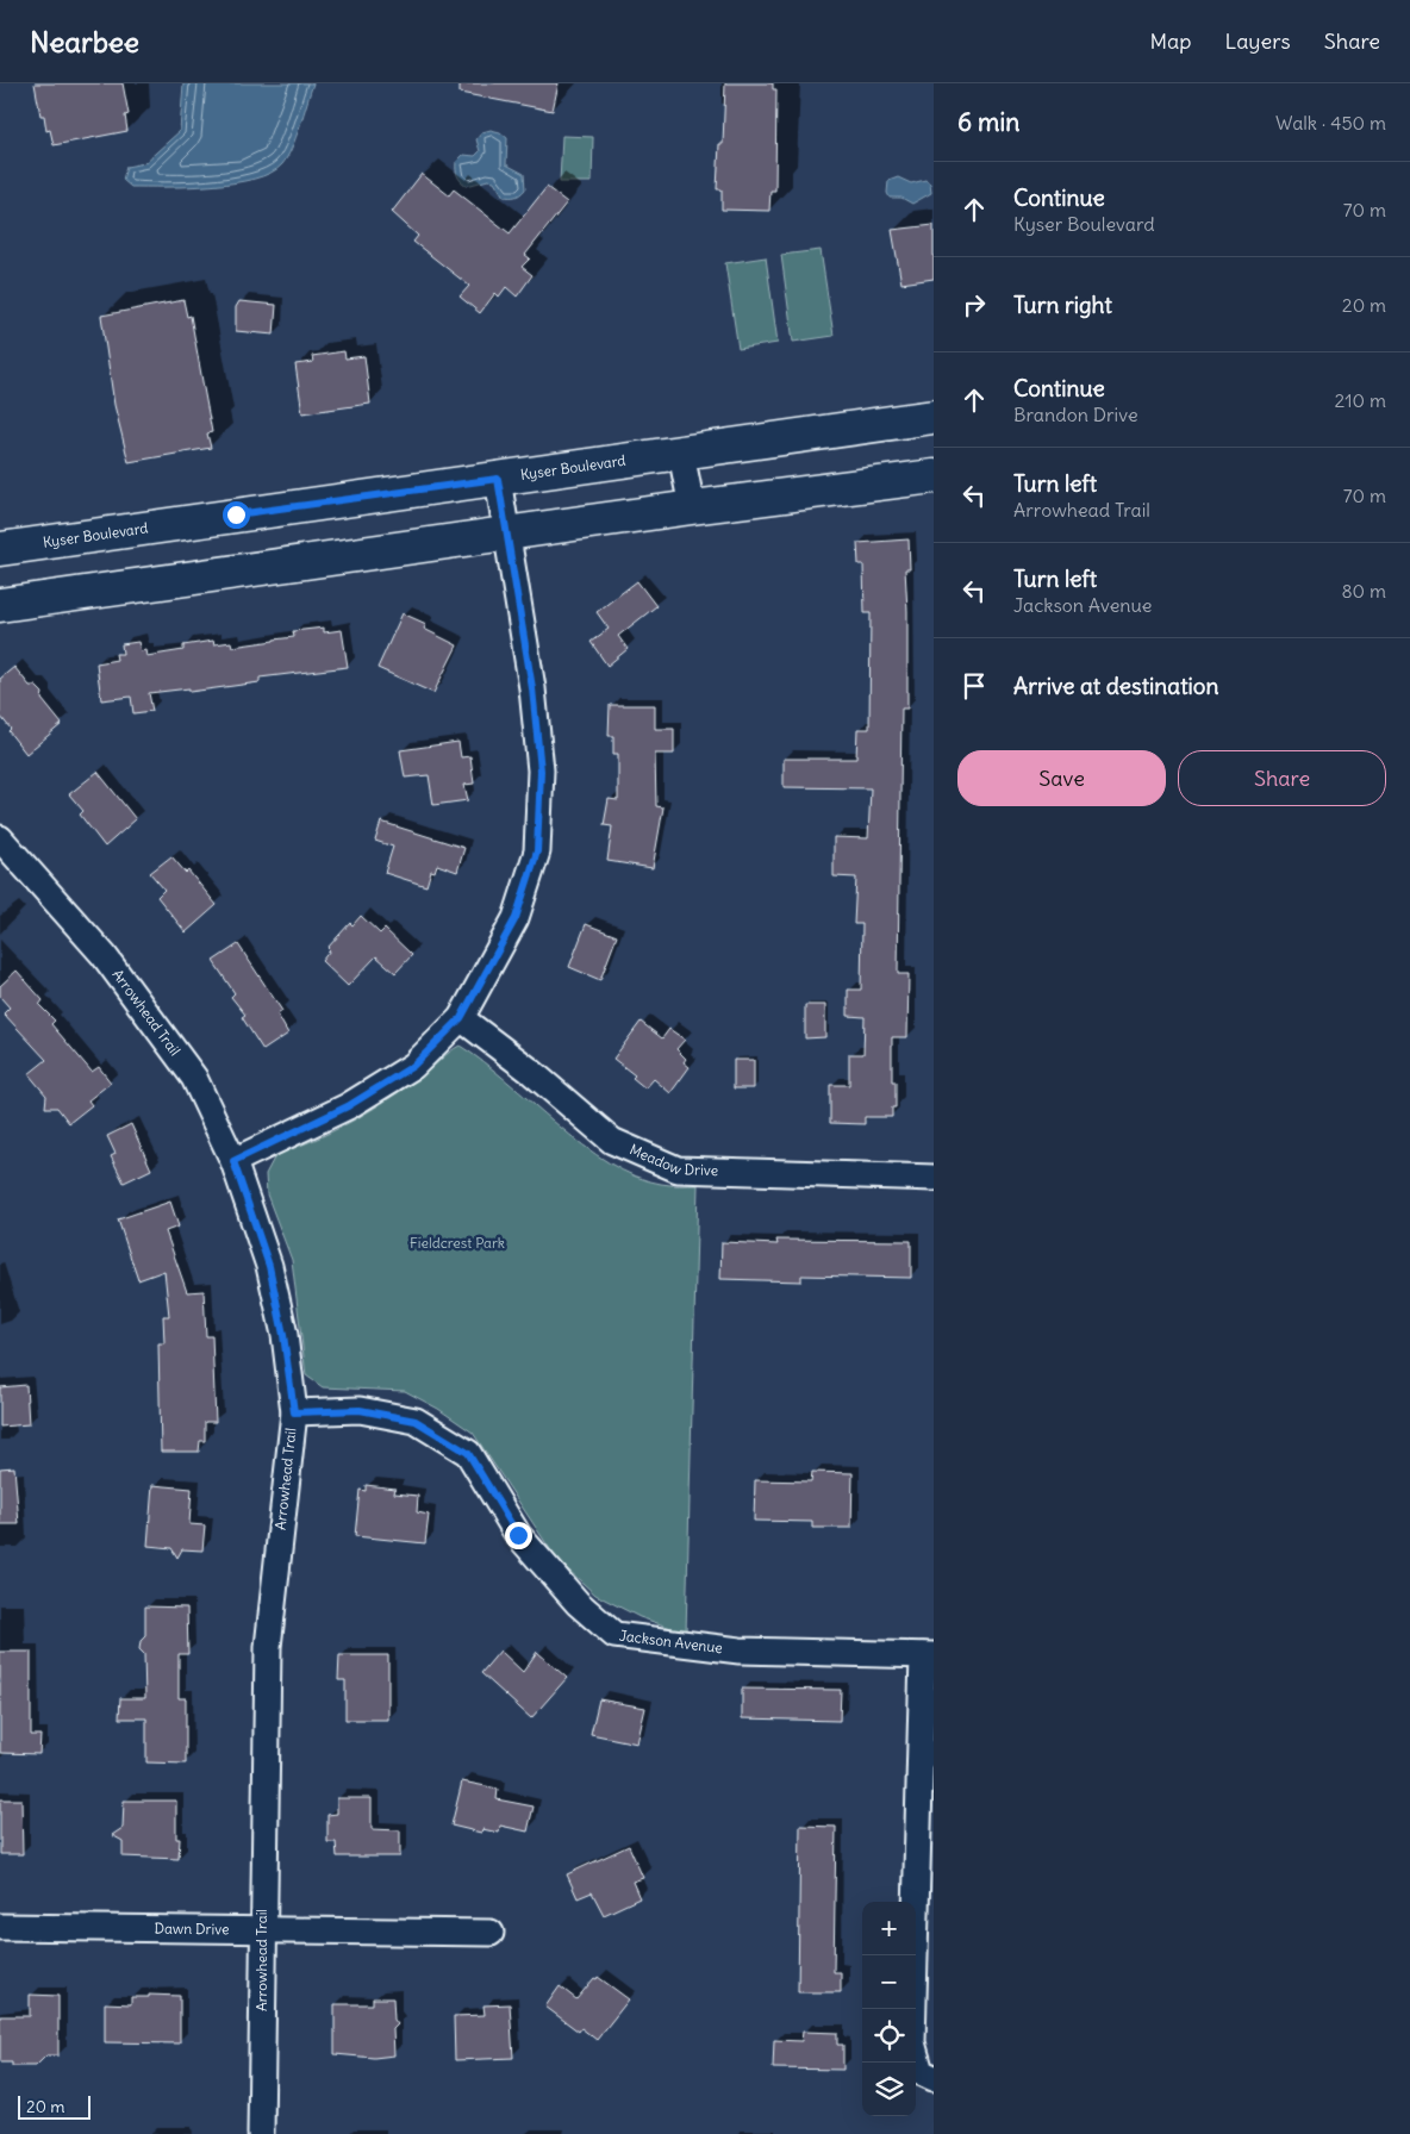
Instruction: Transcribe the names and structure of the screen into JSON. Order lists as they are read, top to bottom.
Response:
{
  "streets": {
    "street": [
      "Kyser Boulevard",
      "Arrowhead Trail",
      "Meadow Drive",
      "Jackson Avenue",
      "Dawn Drive"
    ]
  },
  "crossings": [
    ["Arrowhead Trail", "Jackson Avenue"],
    ["Arrowhead Trail", "Dawn Drive"]
  ],
  "parks": ["Fieldcrest Park"],
  "scale_bar": "20 m",
  "page": {
    "header": "Nearbee",
    "nav": ["Map", "Layers", "Share"],
    "heading": ["6 min", "Walk · 450 m"],
    "list": [
      ["Continue", "Kyser Boulevard", "70 m"],
      ["Turn right", "20 m"],
      ["Continue", "Brandon Drive", "210 m"],
      ["Turn left", "Arrowhead Trail", "70 m"],
      ["Turn left", "Jackson Avenue", "80 m"],
      "Arrive at destination"
    ],
    "buttons": ["Save", "Share"],
    "map_buttons": ["+", "−"],
    "scale": "20 m"
  }
}
